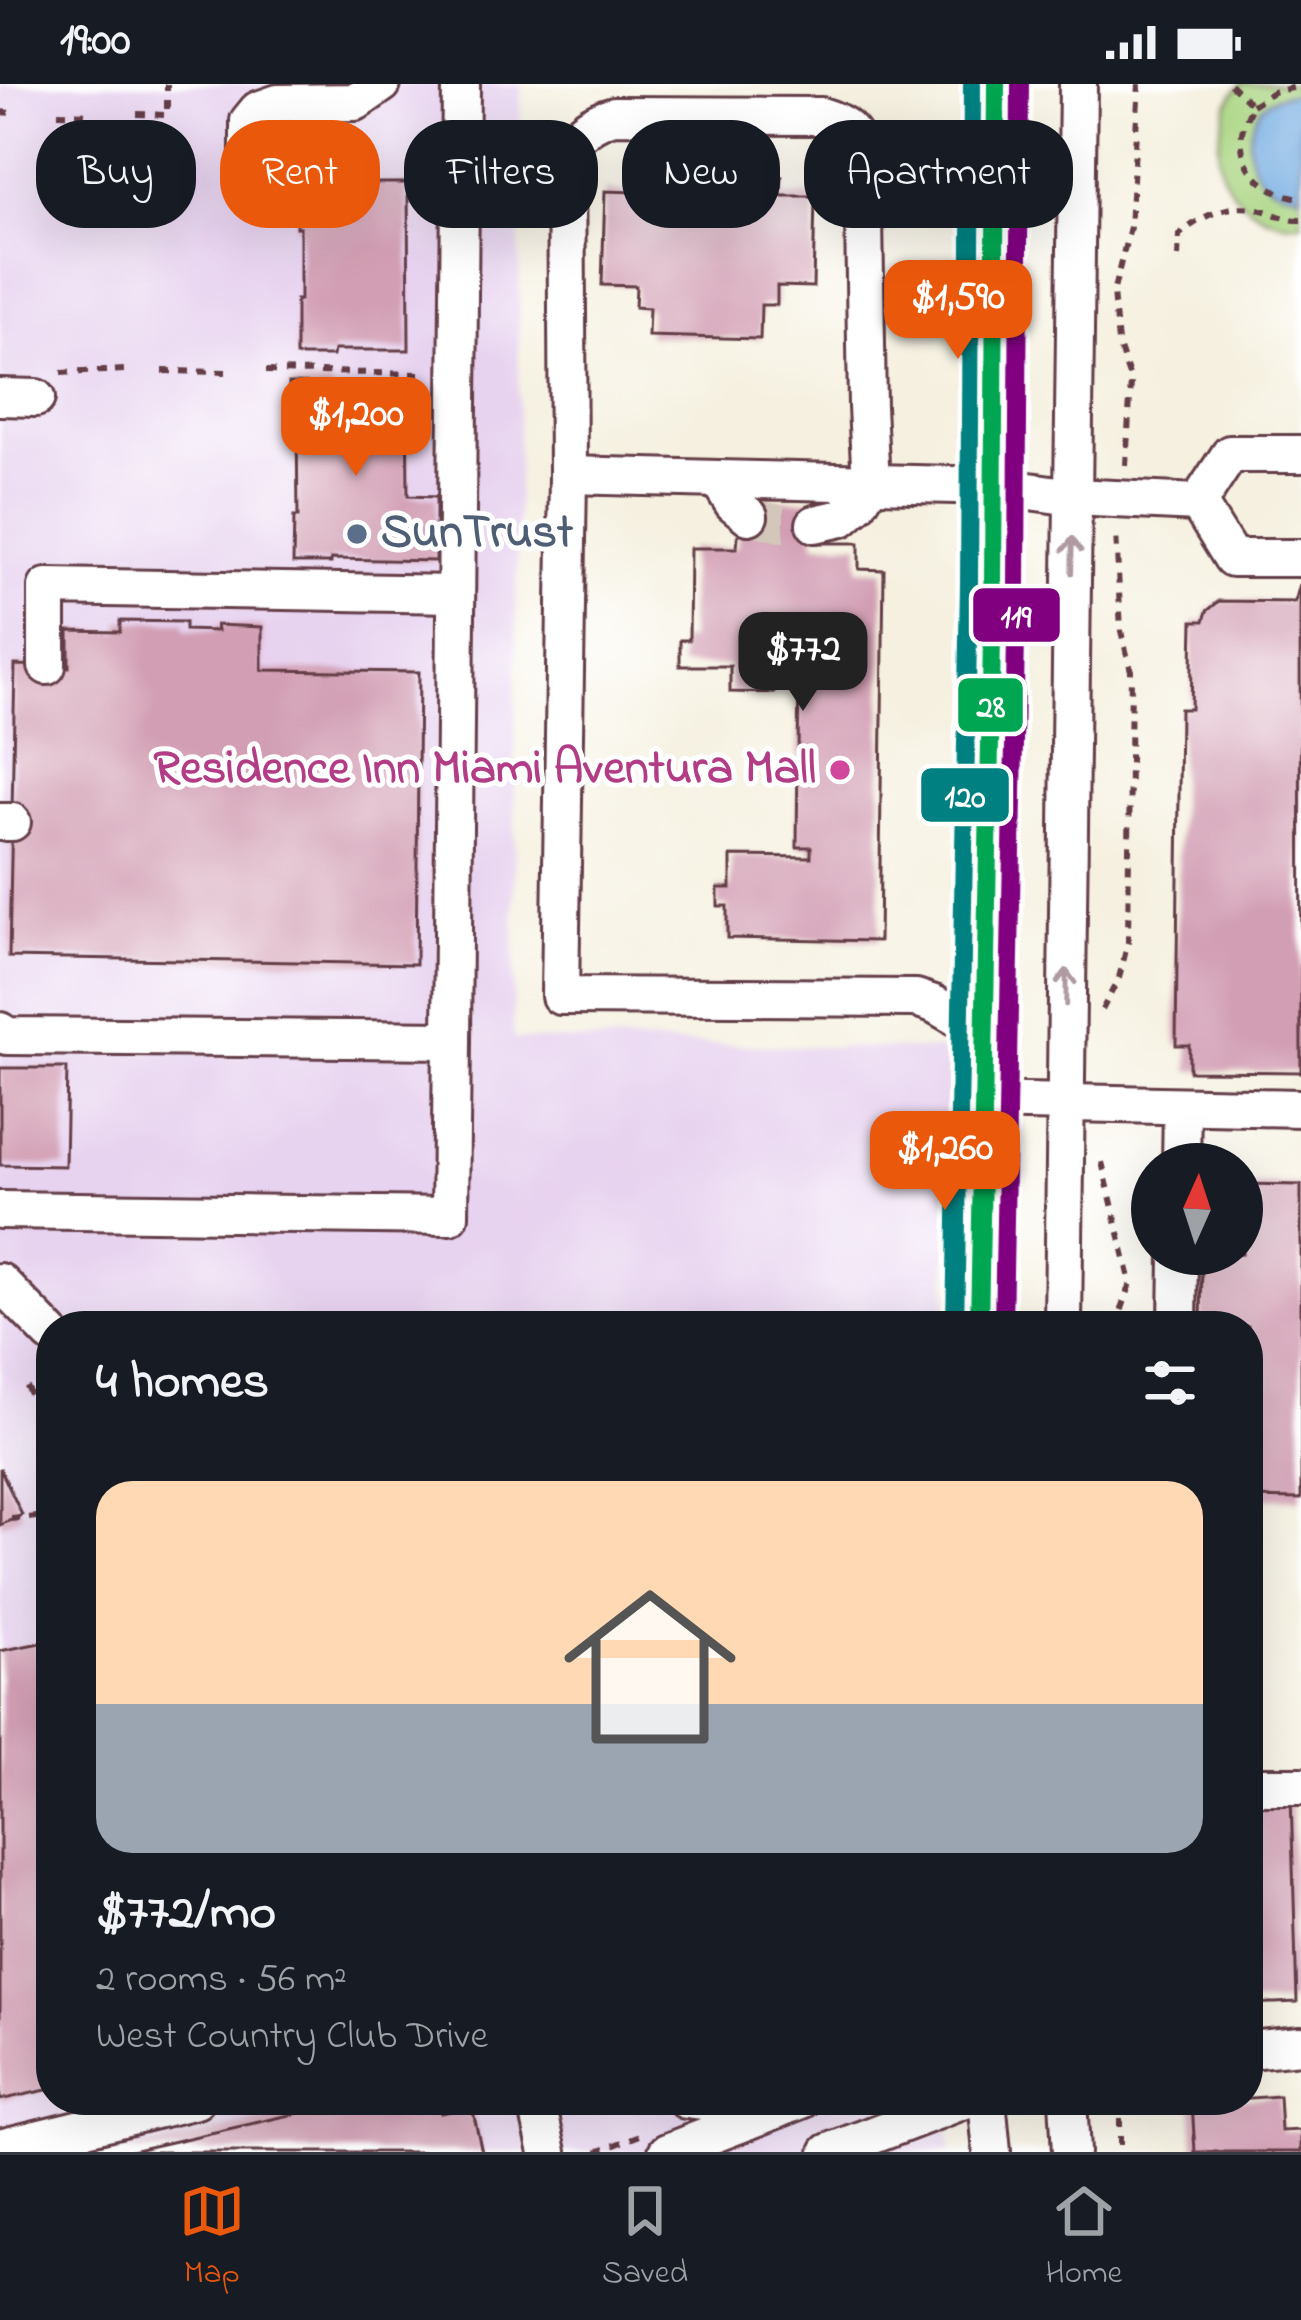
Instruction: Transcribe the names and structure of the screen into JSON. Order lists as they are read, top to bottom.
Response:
{
  "places": ["SunTrust", "Residence Inn Miami Aventura Mall"],
  "lines": ["transit line 28", "transit line 119", "transit line 120"],
  "north": "top",
  "page": {
    "status": "19:00",
    "chip": [
      "Buy",
      "Rent",
      "Filters",
      "New",
      "Apartment"
    ],
    "price": [
      "$1,590",
      "$1,200",
      "$772",
      "$1,260"
    ],
    "heading": "4 homes",
    "list": [
      {
        "name": "$772/mo",
        "note": "2 rooms · 56 m² · West Country Club Drive"
      }
    ],
    "tabs": ["Map", "Saved", "Home"]
  }
}
